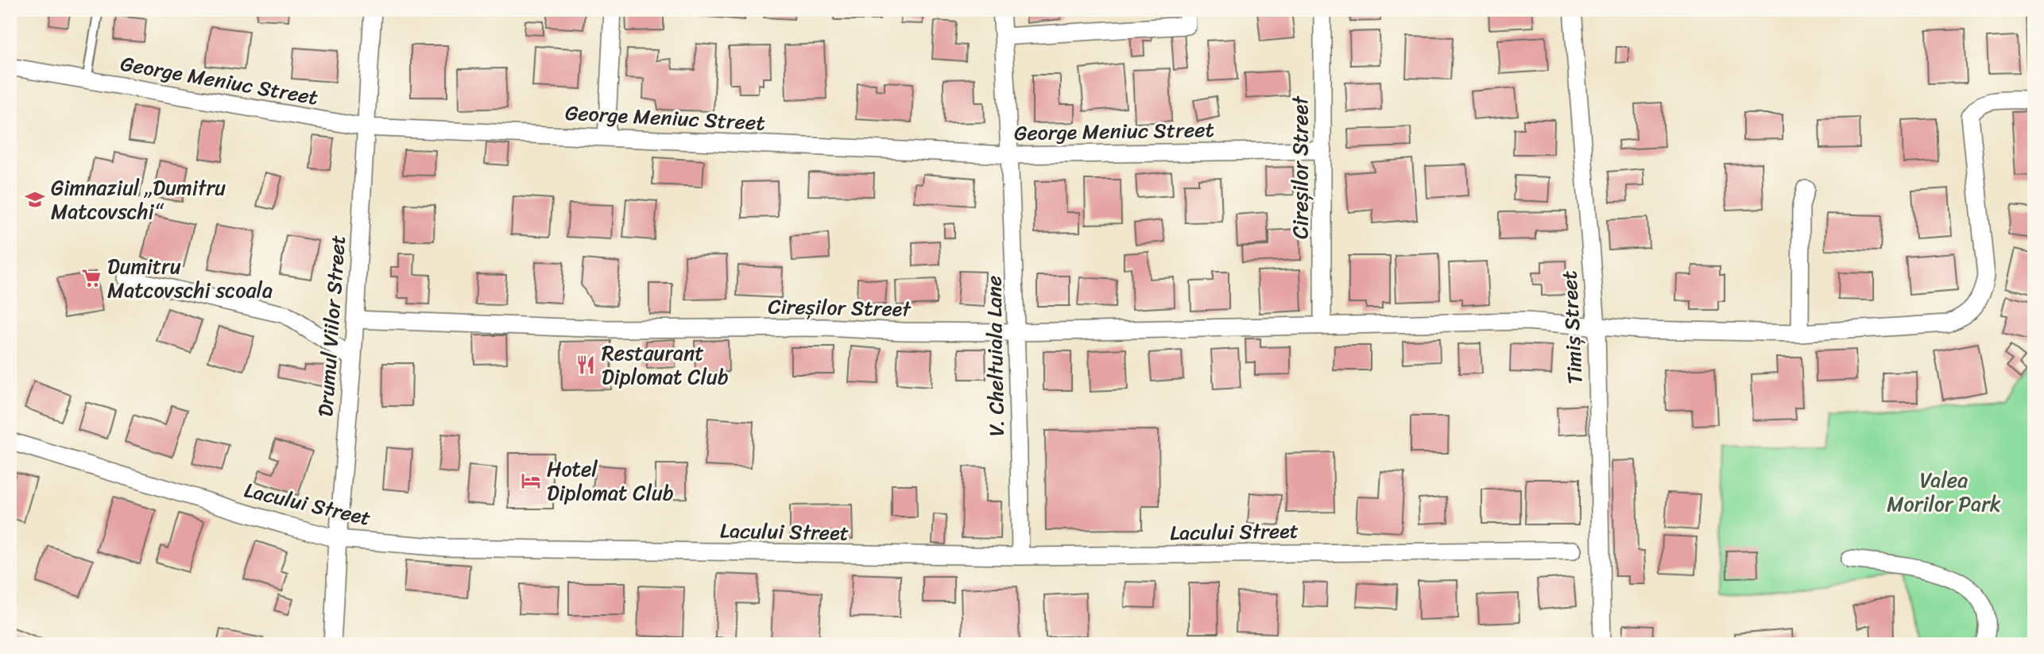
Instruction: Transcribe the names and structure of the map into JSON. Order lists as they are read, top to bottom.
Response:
{
  "streets": {
    "street": [
      "George Meniuc Street",
      "Cireșilor Street",
      "Drumul Viilor Street",
      "Timiș Street",
      "V. Cheltuiala Lane",
      "Lacului Street"
    ]
  },
  "crossings": [
    ["George Meniuc Street", "Cireșilor Street"],
    ["George Meniuc Street", "Drumul Viilor Street"],
    ["George Meniuc Street", "V. Cheltuiala Lane"],
    ["Cireșilor Street", "Drumul Viilor Street"],
    ["Cireșilor Street", "Timiș Street"],
    ["Cireșilor Street", "V. Cheltuiala Lane"],
    ["Drumul Viilor Street", "Lacului Street"],
    ["V. Cheltuiala Lane", "Lacului Street"]
  ],
  "parks": ["Valea Morilor Park"],
  "places": {
    "school or university": ["Gimnaziul „Dumitru Matcovschi“"],
    "supermarket": ["Dumitru Matcovschi scoala"],
    "restaurant": ["Restaurant Diplomat Club"],
    "hotel": ["Hotel Diplomat Club"]
  }
}
